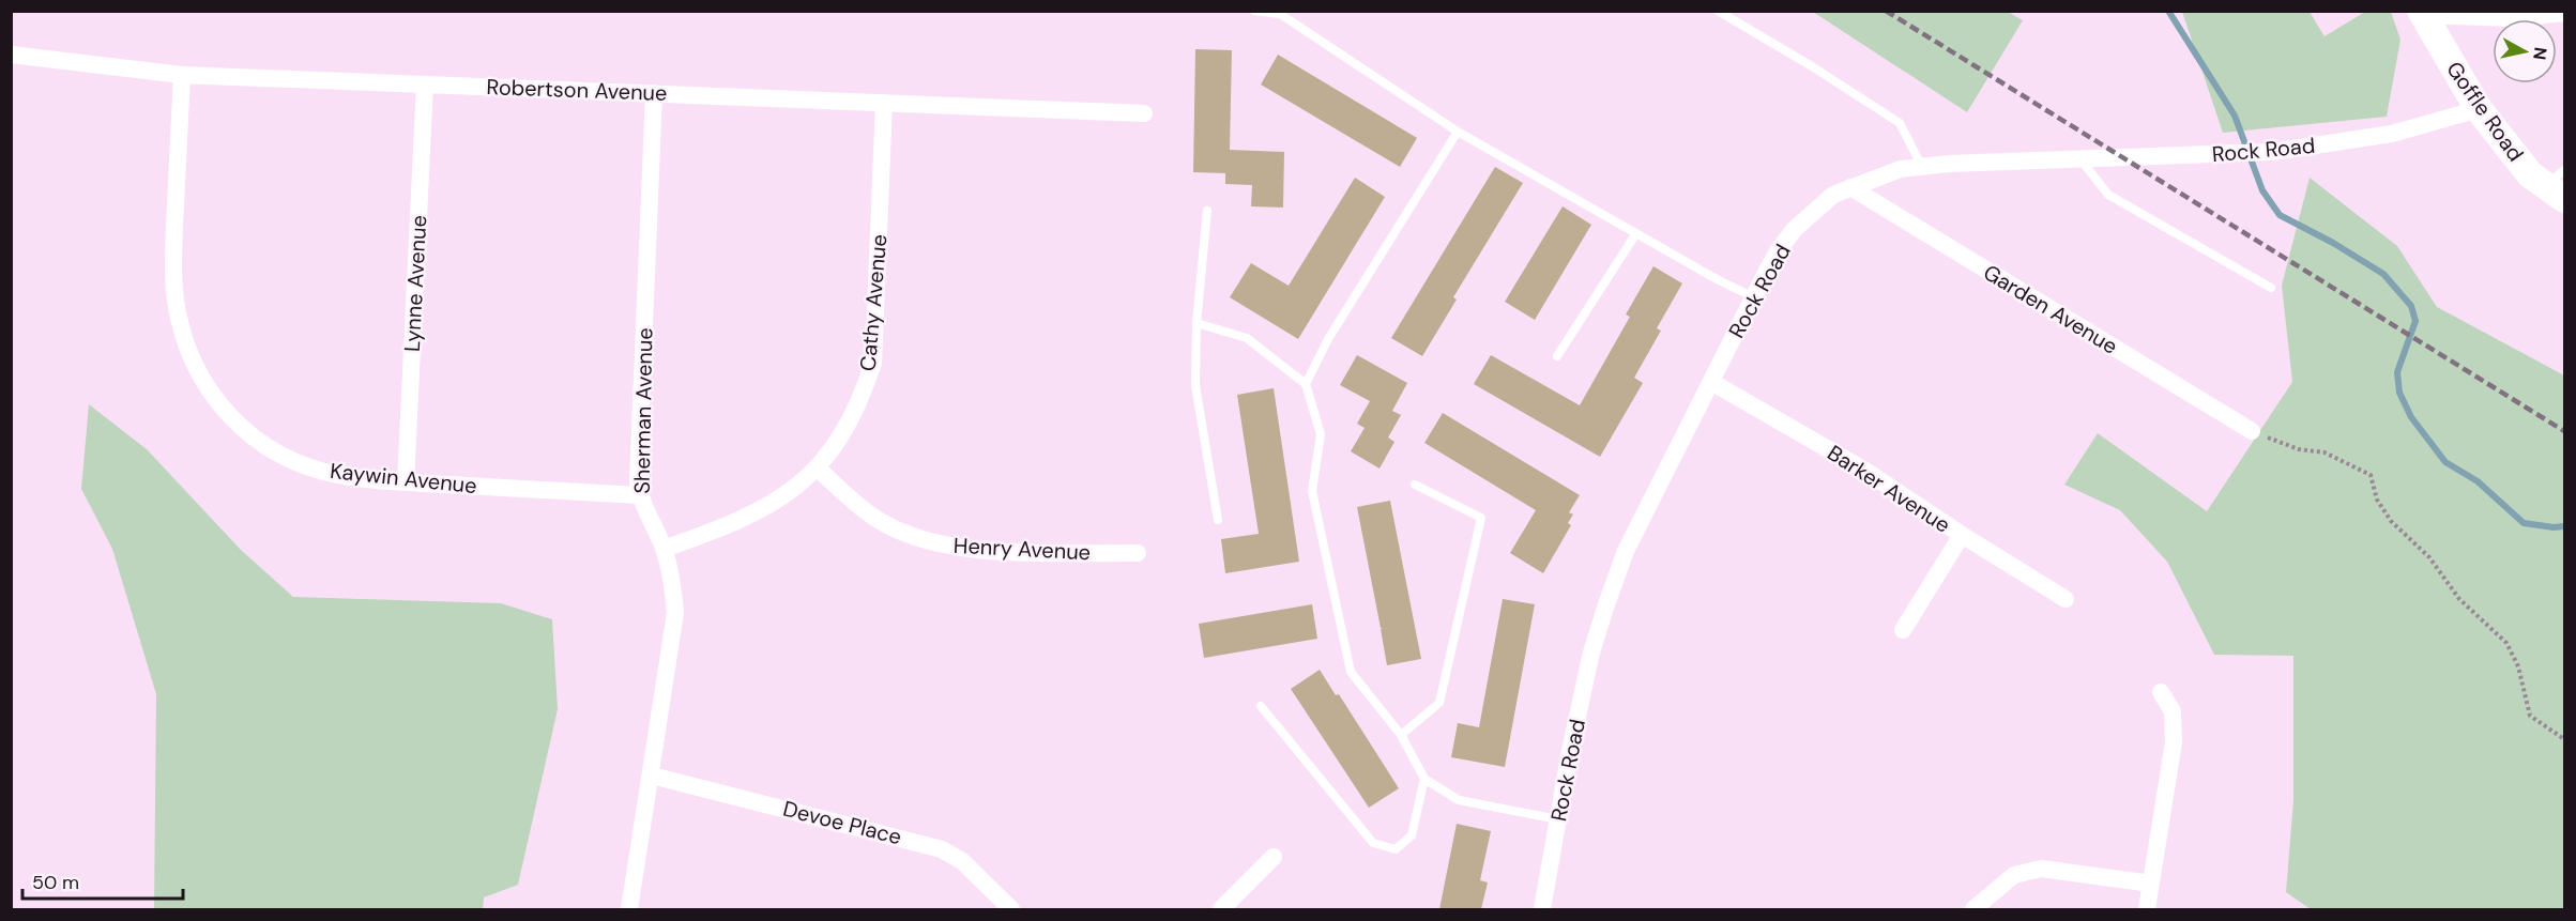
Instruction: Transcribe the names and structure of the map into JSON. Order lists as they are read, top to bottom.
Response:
{
  "streets": {
    "main road": ["Goffle Road"],
    "street": [
      "Robertson Avenue",
      "Rock Road",
      "Lynne Avenue",
      "Cathy Avenue",
      "Garden Avenue",
      "Sherman Avenue",
      "Kaywin Avenue",
      "Barker Avenue",
      "Henry Avenue",
      "Devoe Place"
    ]
  },
  "crossings": [
    ["Robertson Avenue", "Lynne Avenue"],
    ["Robertson Avenue", "Cathy Avenue"],
    ["Robertson Avenue", "Sherman Avenue"],
    ["Robertson Avenue", "Kaywin Avenue"],
    ["Goffle Road", "Rock Road"],
    ["Rock Road", "Garden Avenue"],
    ["Rock Road", "Barker Avenue"],
    ["Lynne Avenue", "Kaywin Avenue"],
    ["Cathy Avenue", "Sherman Avenue"],
    ["Cathy Avenue", "Henry Avenue"],
    ["Sherman Avenue", "Kaywin Avenue"],
    ["Sherman Avenue", "Devoe Place"]
  ],
  "scale_bar": "50 m",
  "north": "right"
}
